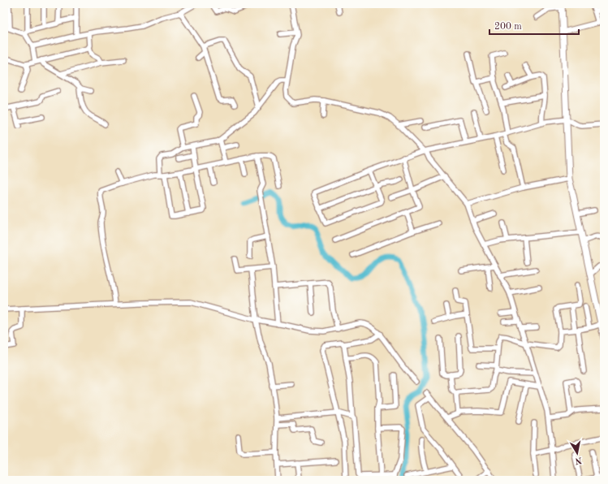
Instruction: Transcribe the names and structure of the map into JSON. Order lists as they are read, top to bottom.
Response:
{
  "scale_bar": "200 m",
  "north": "bottom"
}
